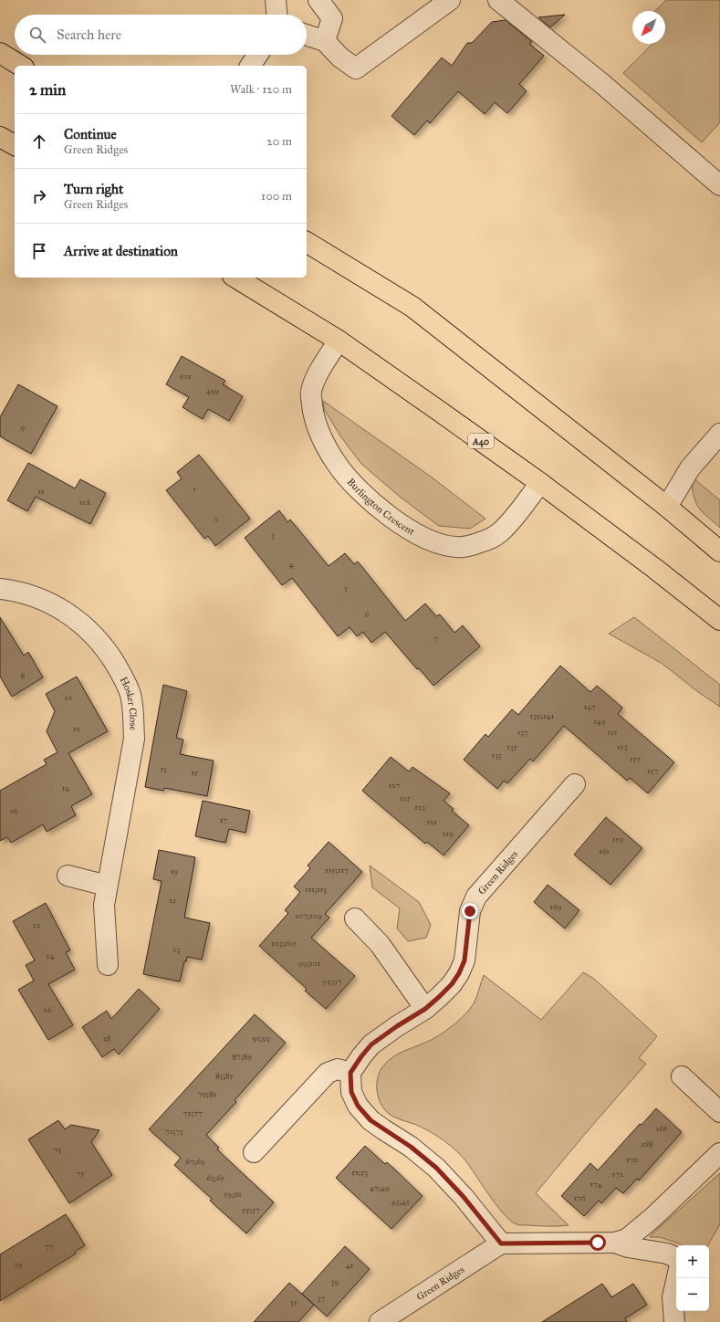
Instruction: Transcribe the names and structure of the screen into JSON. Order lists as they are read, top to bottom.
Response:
{
  "streets": {
    "highway": ["A40"],
    "street": ["Burlington Crescent", "Hosker Close", "Green Ridges"]
  },
  "crossings": [
    ["A40", "Burlington Crescent"]
  ],
  "house_numbers": [
    "501",
    "499",
    "9",
    "1",
    "11",
    "11A",
    "2",
    "3",
    "4",
    "5",
    "6",
    "7",
    "8",
    "10",
    "147",
    "139;141",
    "149",
    "12",
    "137",
    "151",
    "135",
    "153",
    "133",
    "155",
    "13",
    "157",
    "15",
    "127",
    "14",
    "125",
    "123",
    "16",
    "17",
    "121",
    "119",
    "159",
    "161",
    "115;117",
    "19",
    "111;113",
    "21",
    "169",
    "107;109",
    "22",
    "103;105",
    "23",
    "24",
    "99;101",
    "95;97",
    "26",
    "28",
    "91;93",
    "87;89",
    "83;85",
    "79;81",
    "75;77",
    "166",
    "71;73",
    "168",
    "73",
    "170",
    "67;69",
    "51;53",
    "75",
    "172",
    "63;65",
    "174",
    "47;49",
    "59;61",
    "176",
    "43;45",
    "55;57",
    "77",
    "79",
    "41",
    "39",
    "37",
    "35"
  ],
  "north": "bottom left",
  "page": {
    "search": "Search here",
    "heading": ["2 min", "Walk · 120 m"],
    "list": [
      ["Continue", "Green Ridges", "20 m"],
      ["Turn right", "Green Ridges", "100 m"],
      "Arrive at destination"
    ],
    "map_buttons": ["+", "−"]
  }
}
